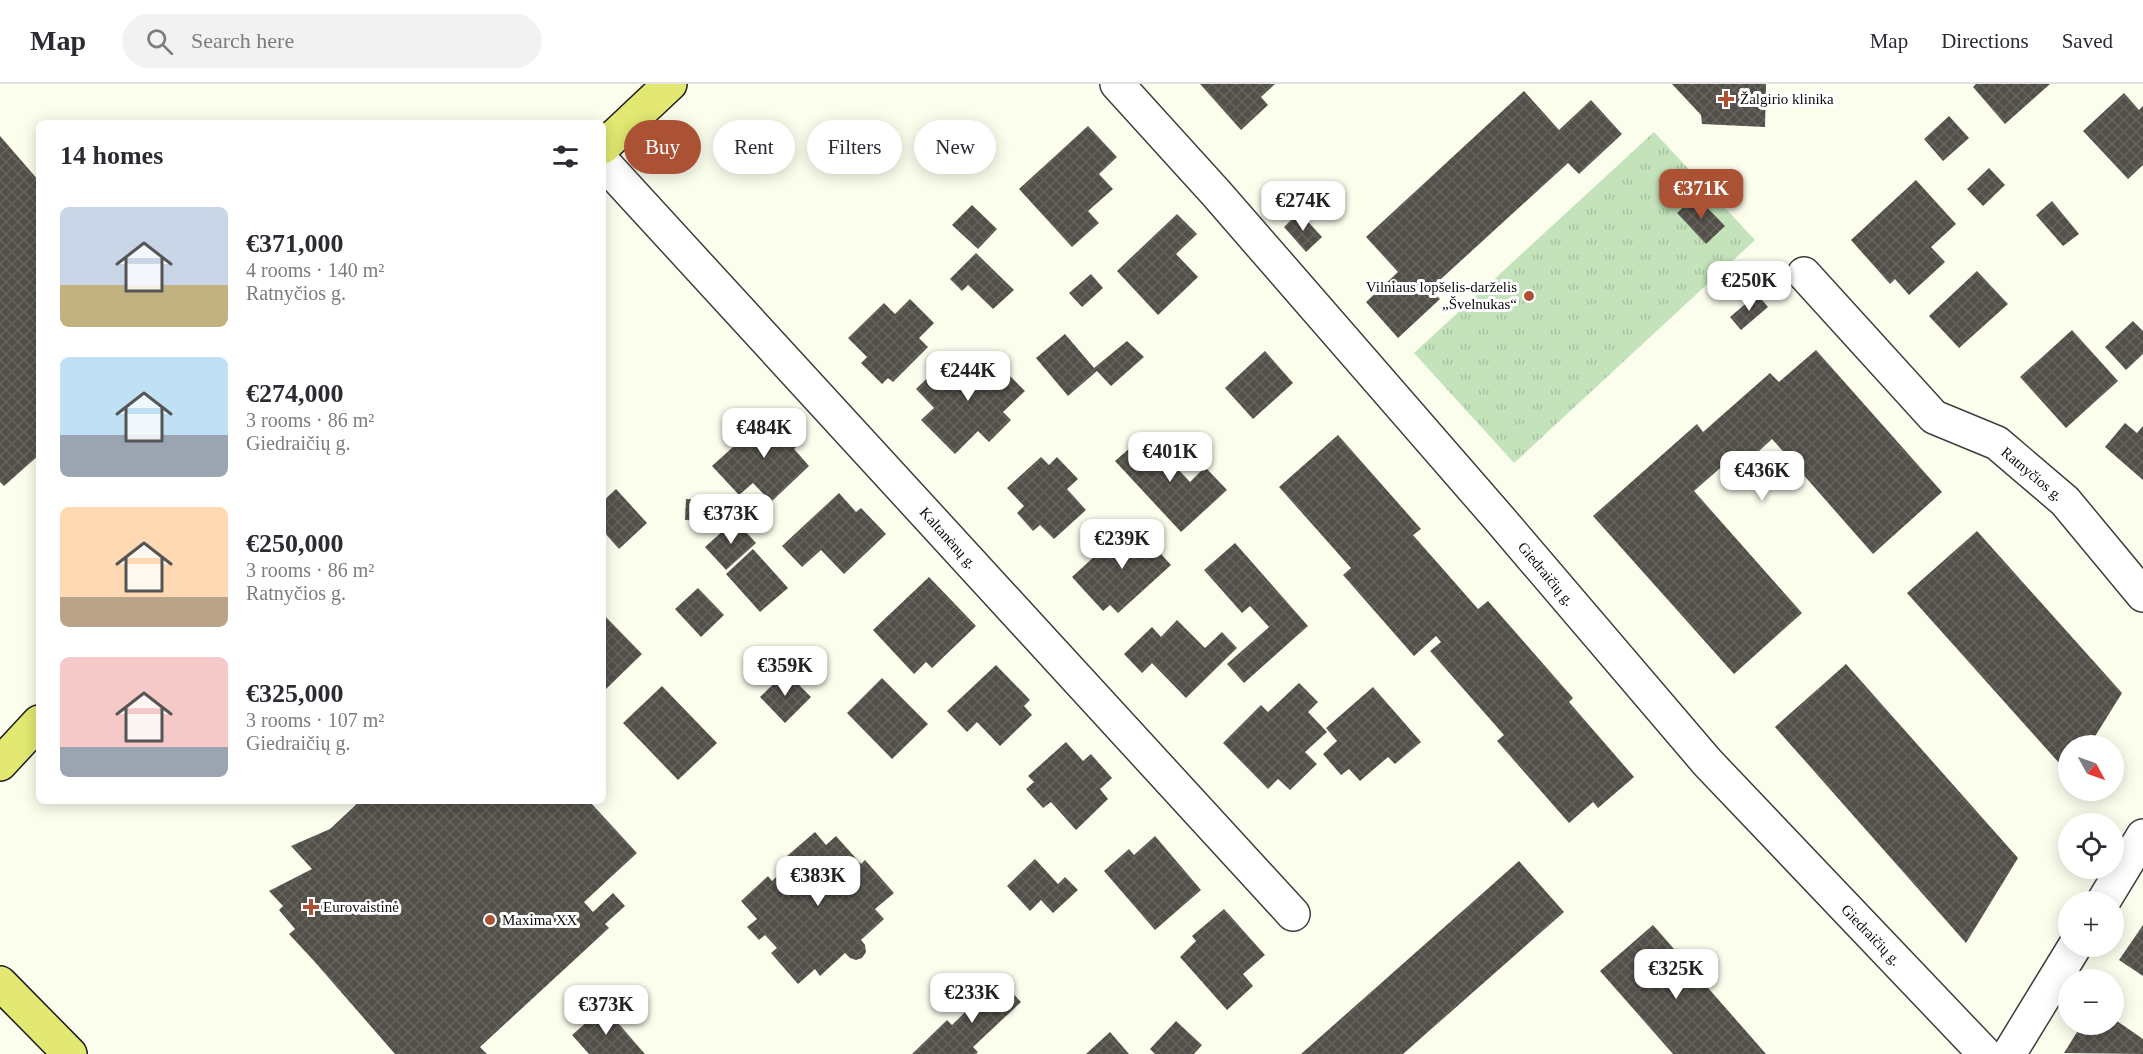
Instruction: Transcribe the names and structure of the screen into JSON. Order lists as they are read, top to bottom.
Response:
{
  "streets": {
    "street": ["Ratnyčios g.", "Kaltanėnų g.", "Giedraičių g."]
  },
  "places": {
    "health": ["Žalgirio klinika", "Eurovaistinė"],
    "other": ["Vilniaus lopšelis-darželis „Švelnukas“", "Maxima XX"]
  },
  "north": "bottom right",
  "page": {
    "header": "Map",
    "search": "Search here",
    "nav": ["Map", "Directions", "Saved"],
    "chip": [
      "Buy",
      "Rent",
      "Filters",
      "New"
    ],
    "heading": "14 homes",
    "price": [
      "€371K",
      "€274K",
      "€250K",
      "€244K",
      "€484K",
      "€401K",
      "€436K",
      "€373K",
      "€239K",
      "€359K",
      "€383K",
      "€325K",
      "€233K",
      "€373K"
    ],
    "list": [
      {
        "name": "€371,000",
        "note": "4 rooms · 140 m² · Ratnyčios g."
      },
      {
        "name": "€274,000",
        "note": "3 rooms · 86 m² · Giedraičių g."
      },
      {
        "name": "€250,000",
        "note": "3 rooms · 86 m² · Ratnyčios g."
      },
      {
        "name": "€325,000",
        "note": "3 rooms · 107 m² · Giedraičių g."
      }
    ],
    "map_buttons": ["+", "−"]
  }
}
